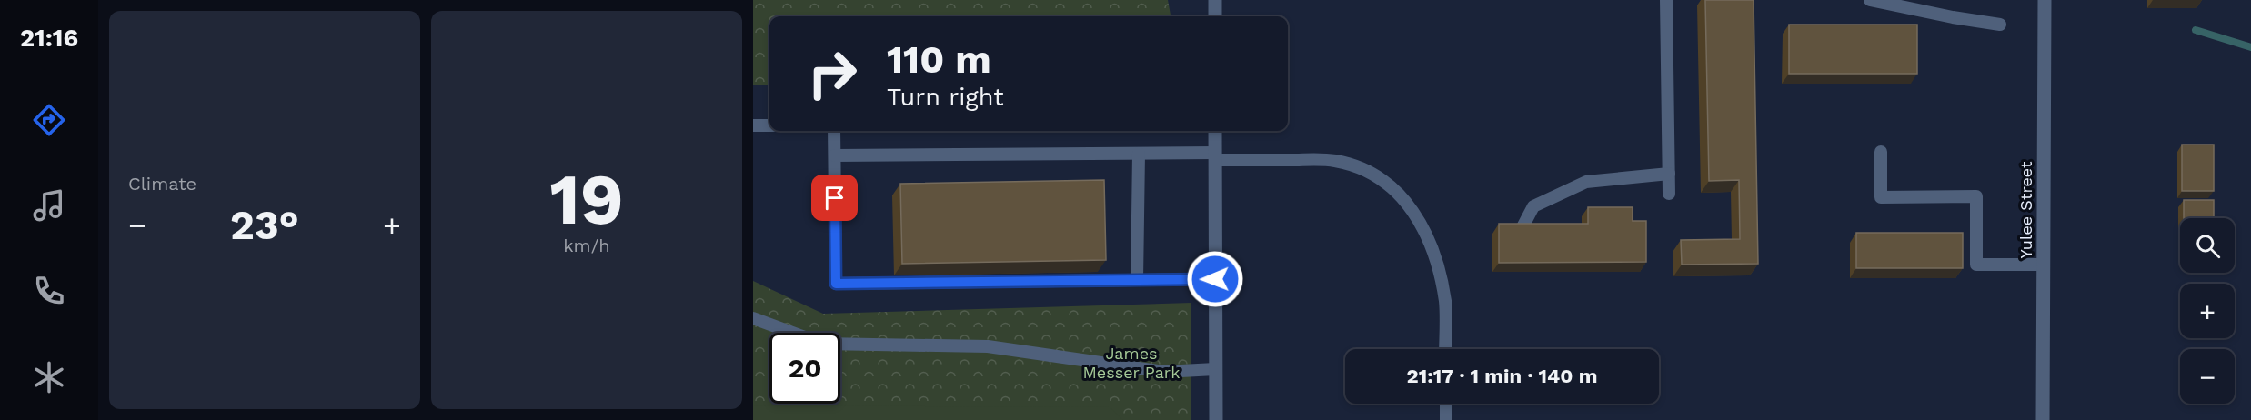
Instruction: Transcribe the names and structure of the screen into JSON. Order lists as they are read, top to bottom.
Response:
{
  "streets": {
    "street": ["Yulee Street"]
  },
  "parks": ["James Messer Park"],
  "page": {
    "tabs": "21:16",
    "tile": [
      "Climate",
      ["19", "km/h"]
    ],
    "turn": ["110 m", "Turn right"],
    "heat": ["−", "23°", "+"],
    "map_buttons": ["+", "−"],
    "limit": "20",
    "trip": "21:17 · 1 min · 140 m"
  }
}
